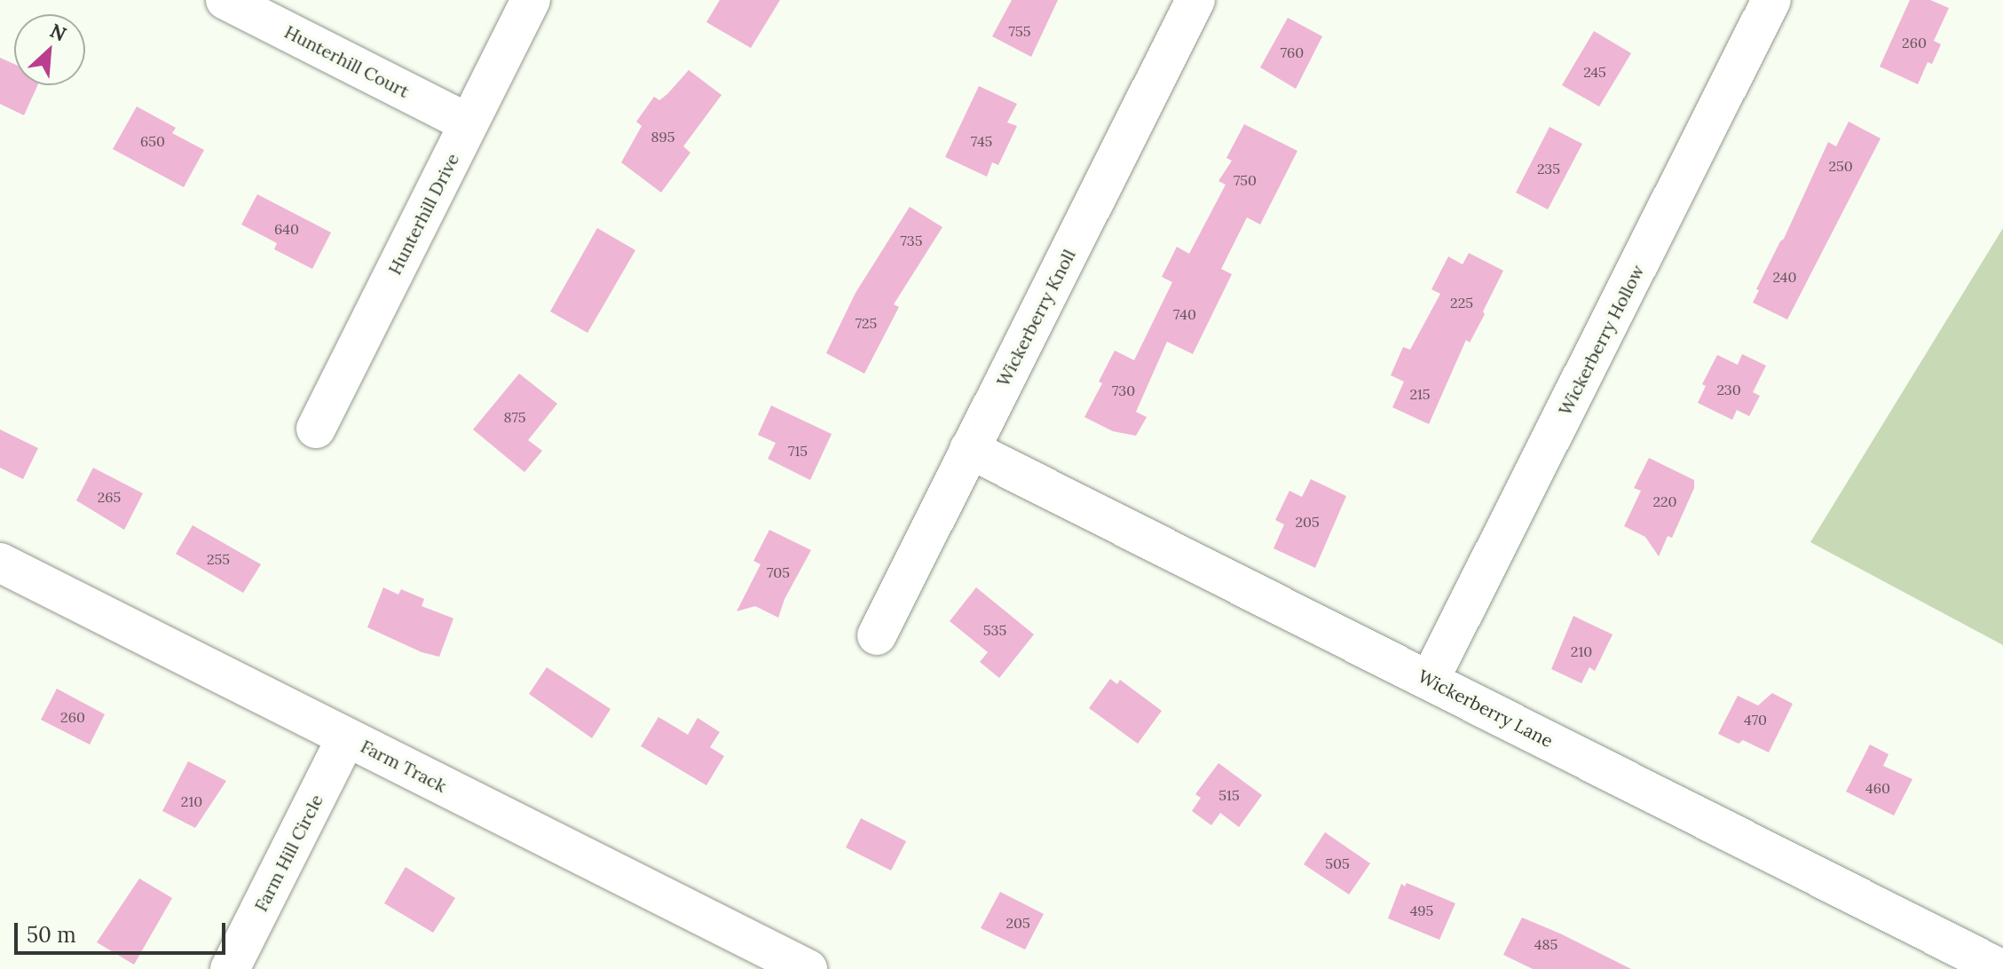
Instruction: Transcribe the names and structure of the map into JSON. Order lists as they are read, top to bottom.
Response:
{
  "streets": {
    "street": [
      "Hunterhill Court",
      "Hunterhill Drive",
      "Wickerberry Knoll",
      "Wickerberry Hollow",
      "Wickerberry Lane",
      "Farm Track",
      "Farm Hill Circle"
    ]
  },
  "crossings": [
    ["Hunterhill Court", "Hunterhill Drive"],
    ["Wickerberry Knoll", "Wickerberry Lane"],
    ["Wickerberry Hollow", "Wickerberry Lane"],
    ["Farm Track", "Farm Hill Circle"]
  ],
  "house_numbers": [
    "755",
    "260",
    "760",
    "245",
    "895",
    "650",
    "745",
    "250",
    "235",
    "750",
    "640",
    "735",
    "240",
    "225",
    "740",
    "725",
    "230",
    "730",
    "215",
    "875",
    "715",
    "265",
    "220",
    "205",
    "255",
    "705",
    "535",
    "210",
    "260",
    "470",
    "460",
    "515",
    "210",
    "505",
    "495",
    "205",
    "485"
  ],
  "scale_bar": "50 m",
  "north": "top right"
}
